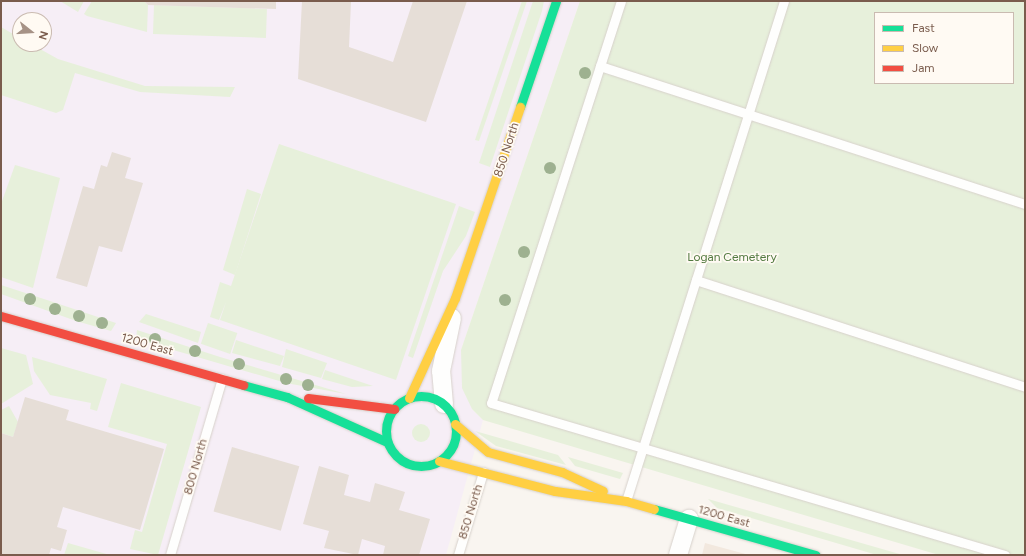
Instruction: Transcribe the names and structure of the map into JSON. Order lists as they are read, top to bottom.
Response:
{
  "streets": {
    "main road": ["850 North", "1200 East"],
    "lane": ["800 North"]
  },
  "crossings": [
    ["850 North", "1200 East"],
    ["1200 East", "800 North"]
  ],
  "parks": ["Logan Cemetery"],
  "legend": ["Fast", "Slow", "Jam"],
  "north": "right"
}
